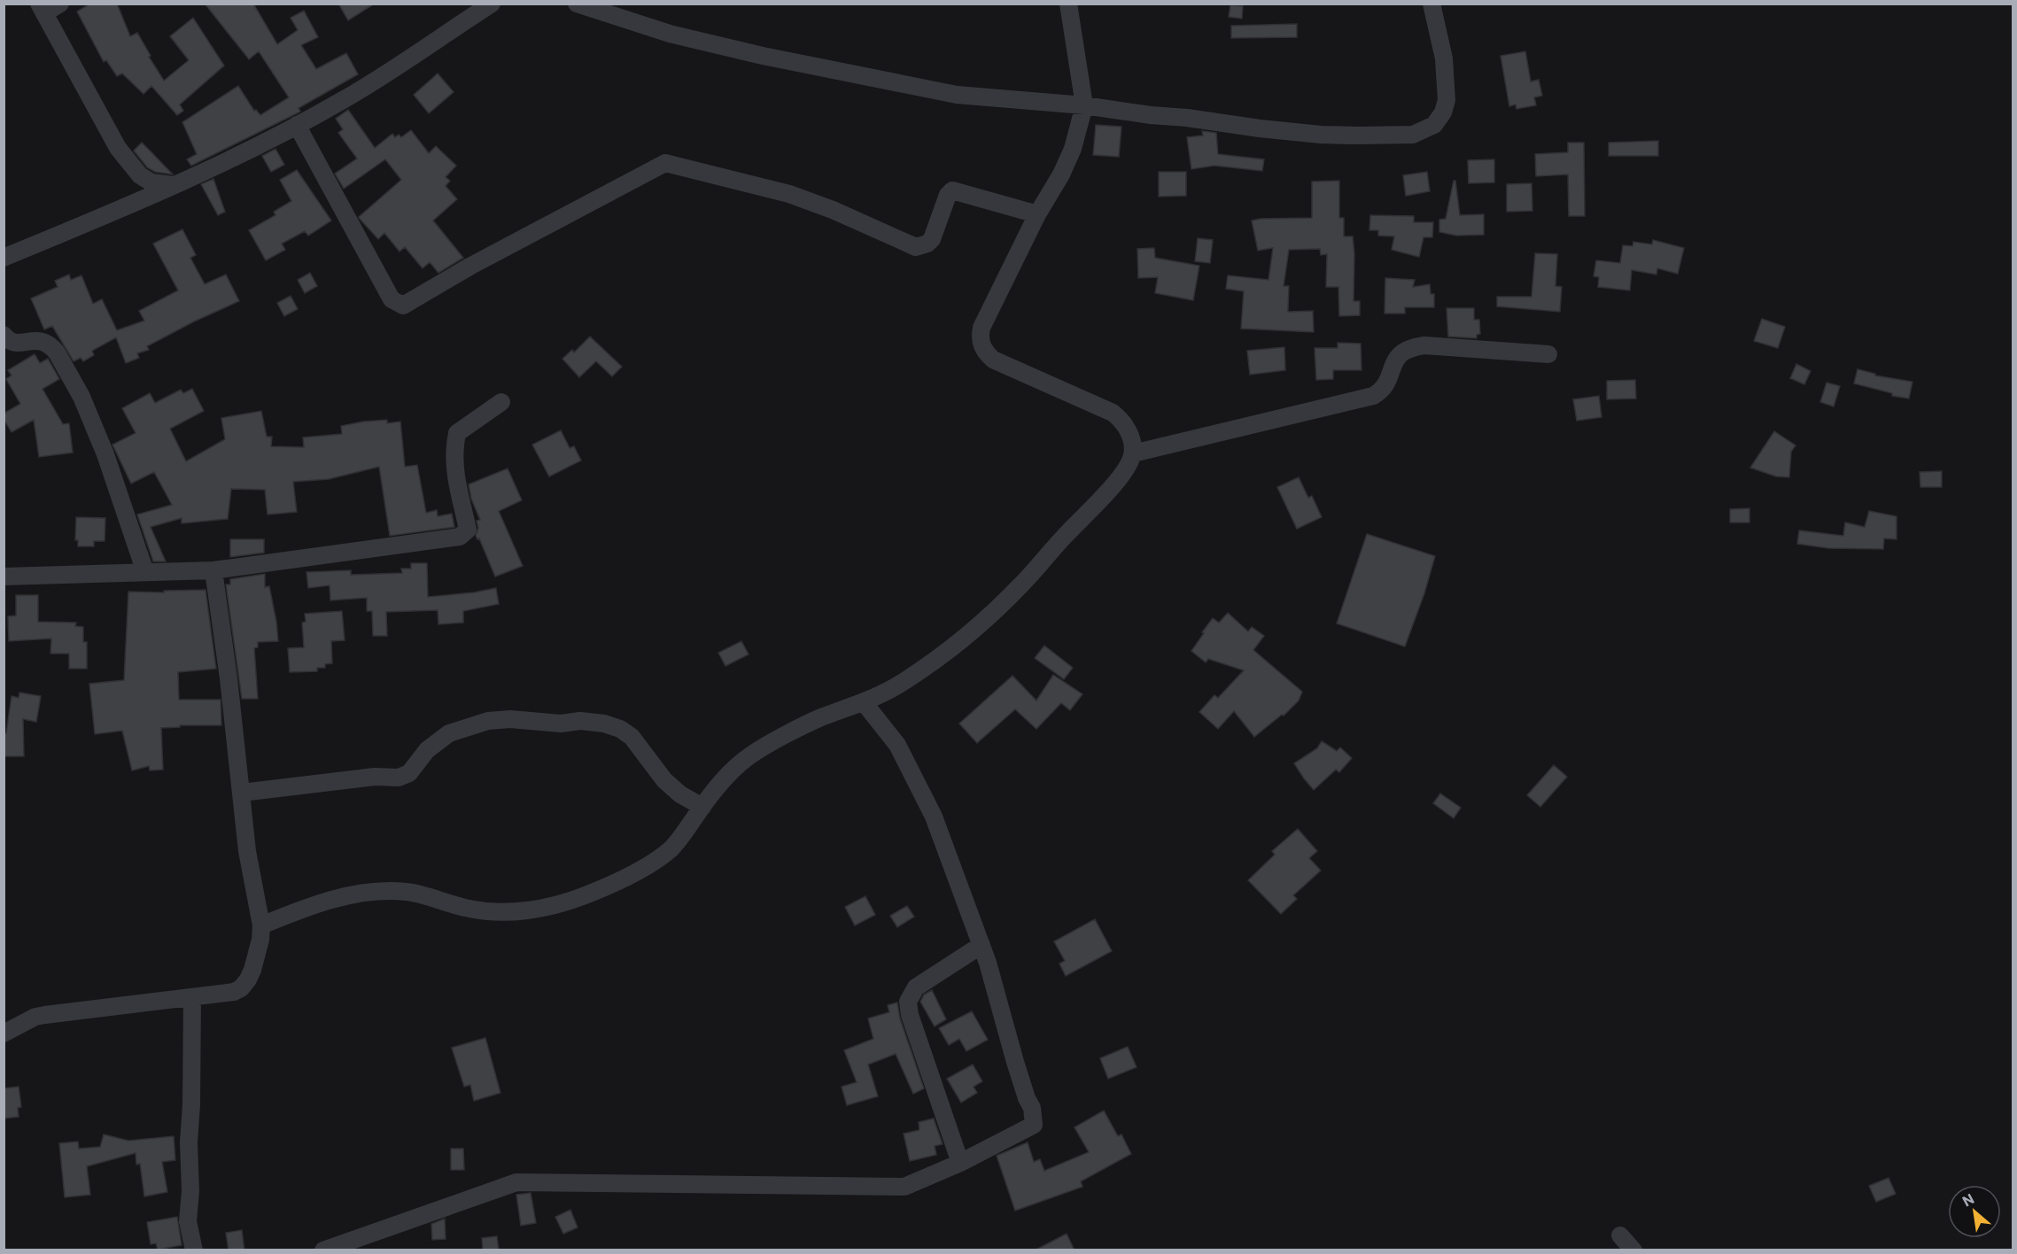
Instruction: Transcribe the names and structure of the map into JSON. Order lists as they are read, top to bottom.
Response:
{
  "north": "top left"
}
